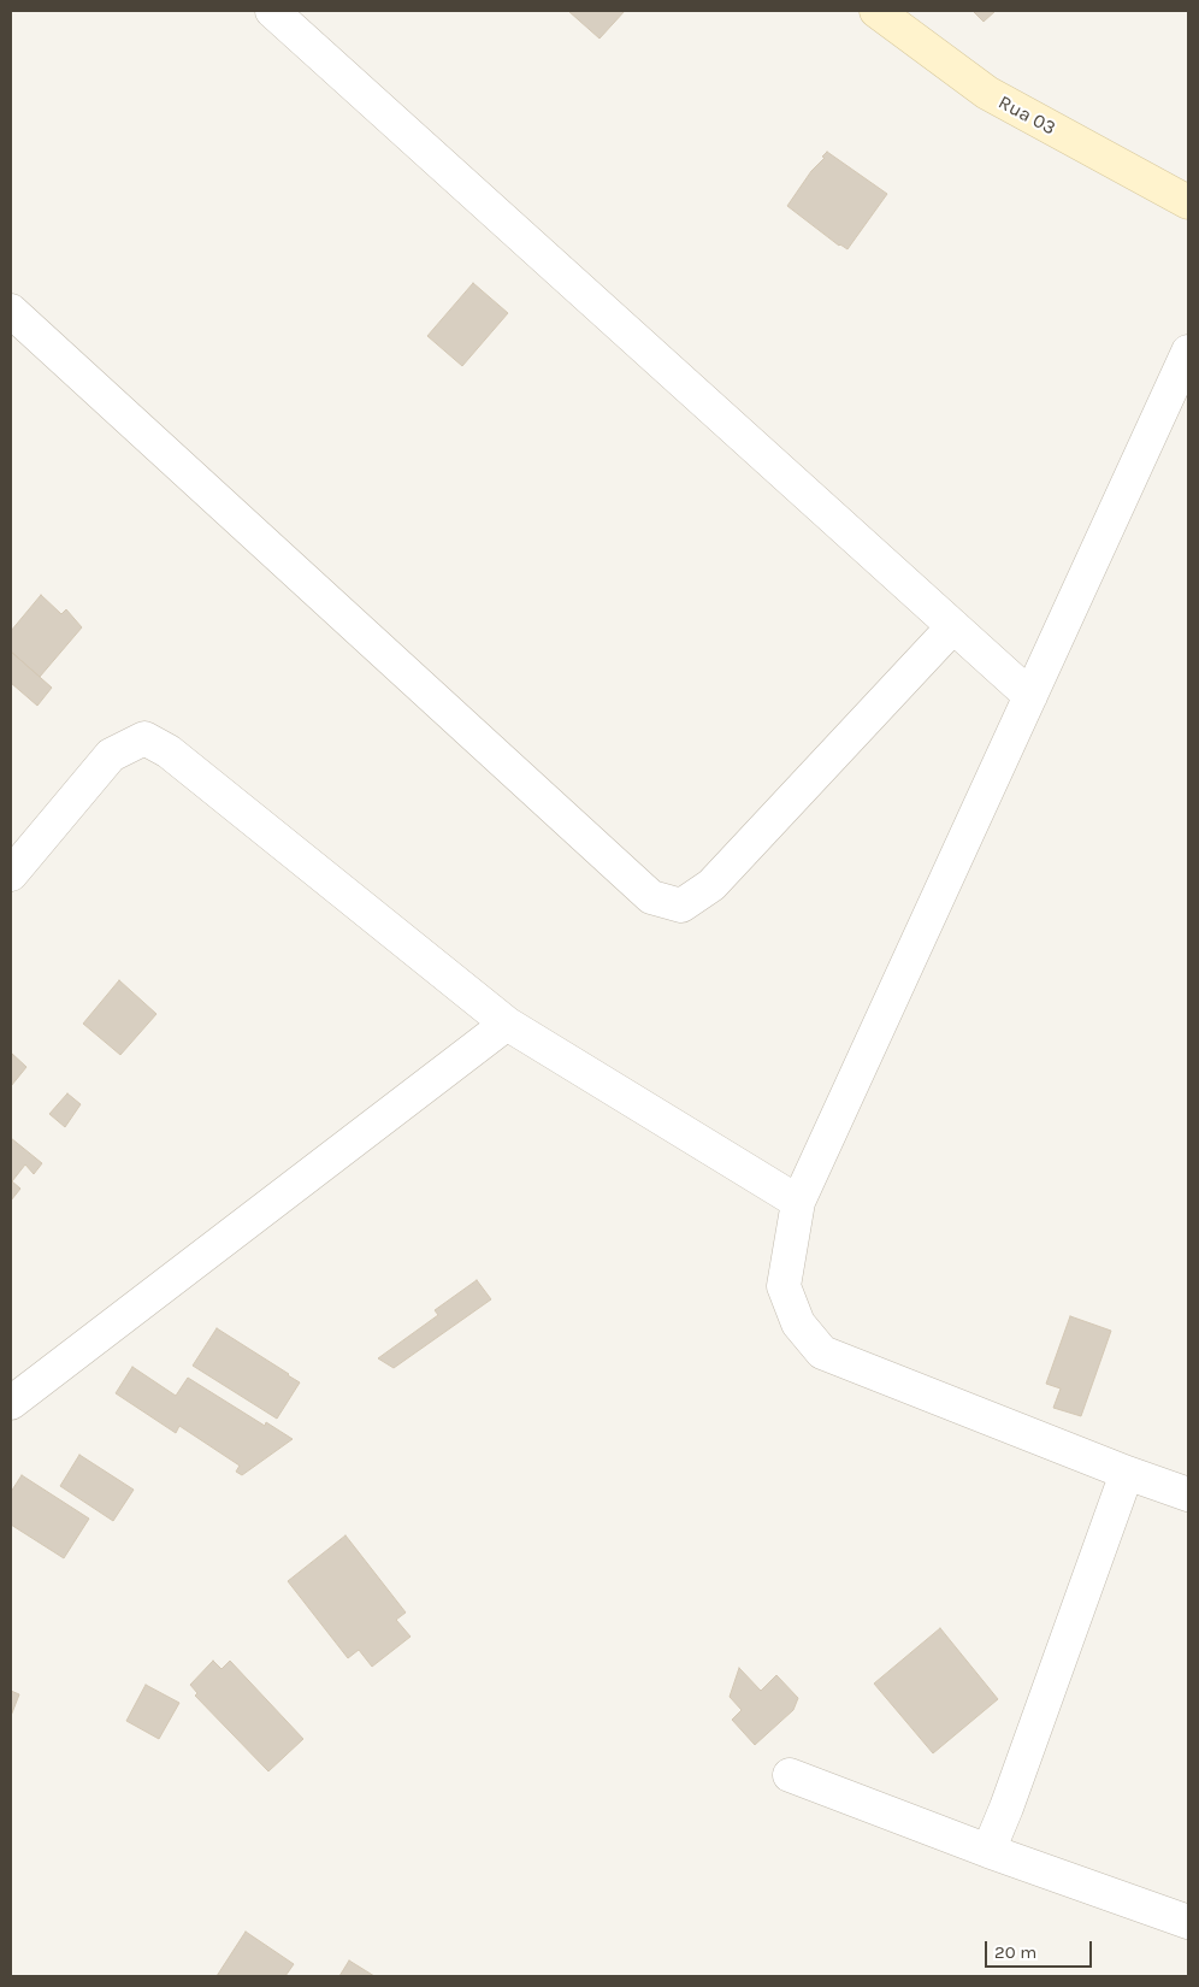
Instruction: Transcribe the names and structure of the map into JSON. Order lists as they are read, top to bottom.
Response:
{
  "streets": {
    "street": ["Rua 03"]
  },
  "scale_bar": "20 m"
}
